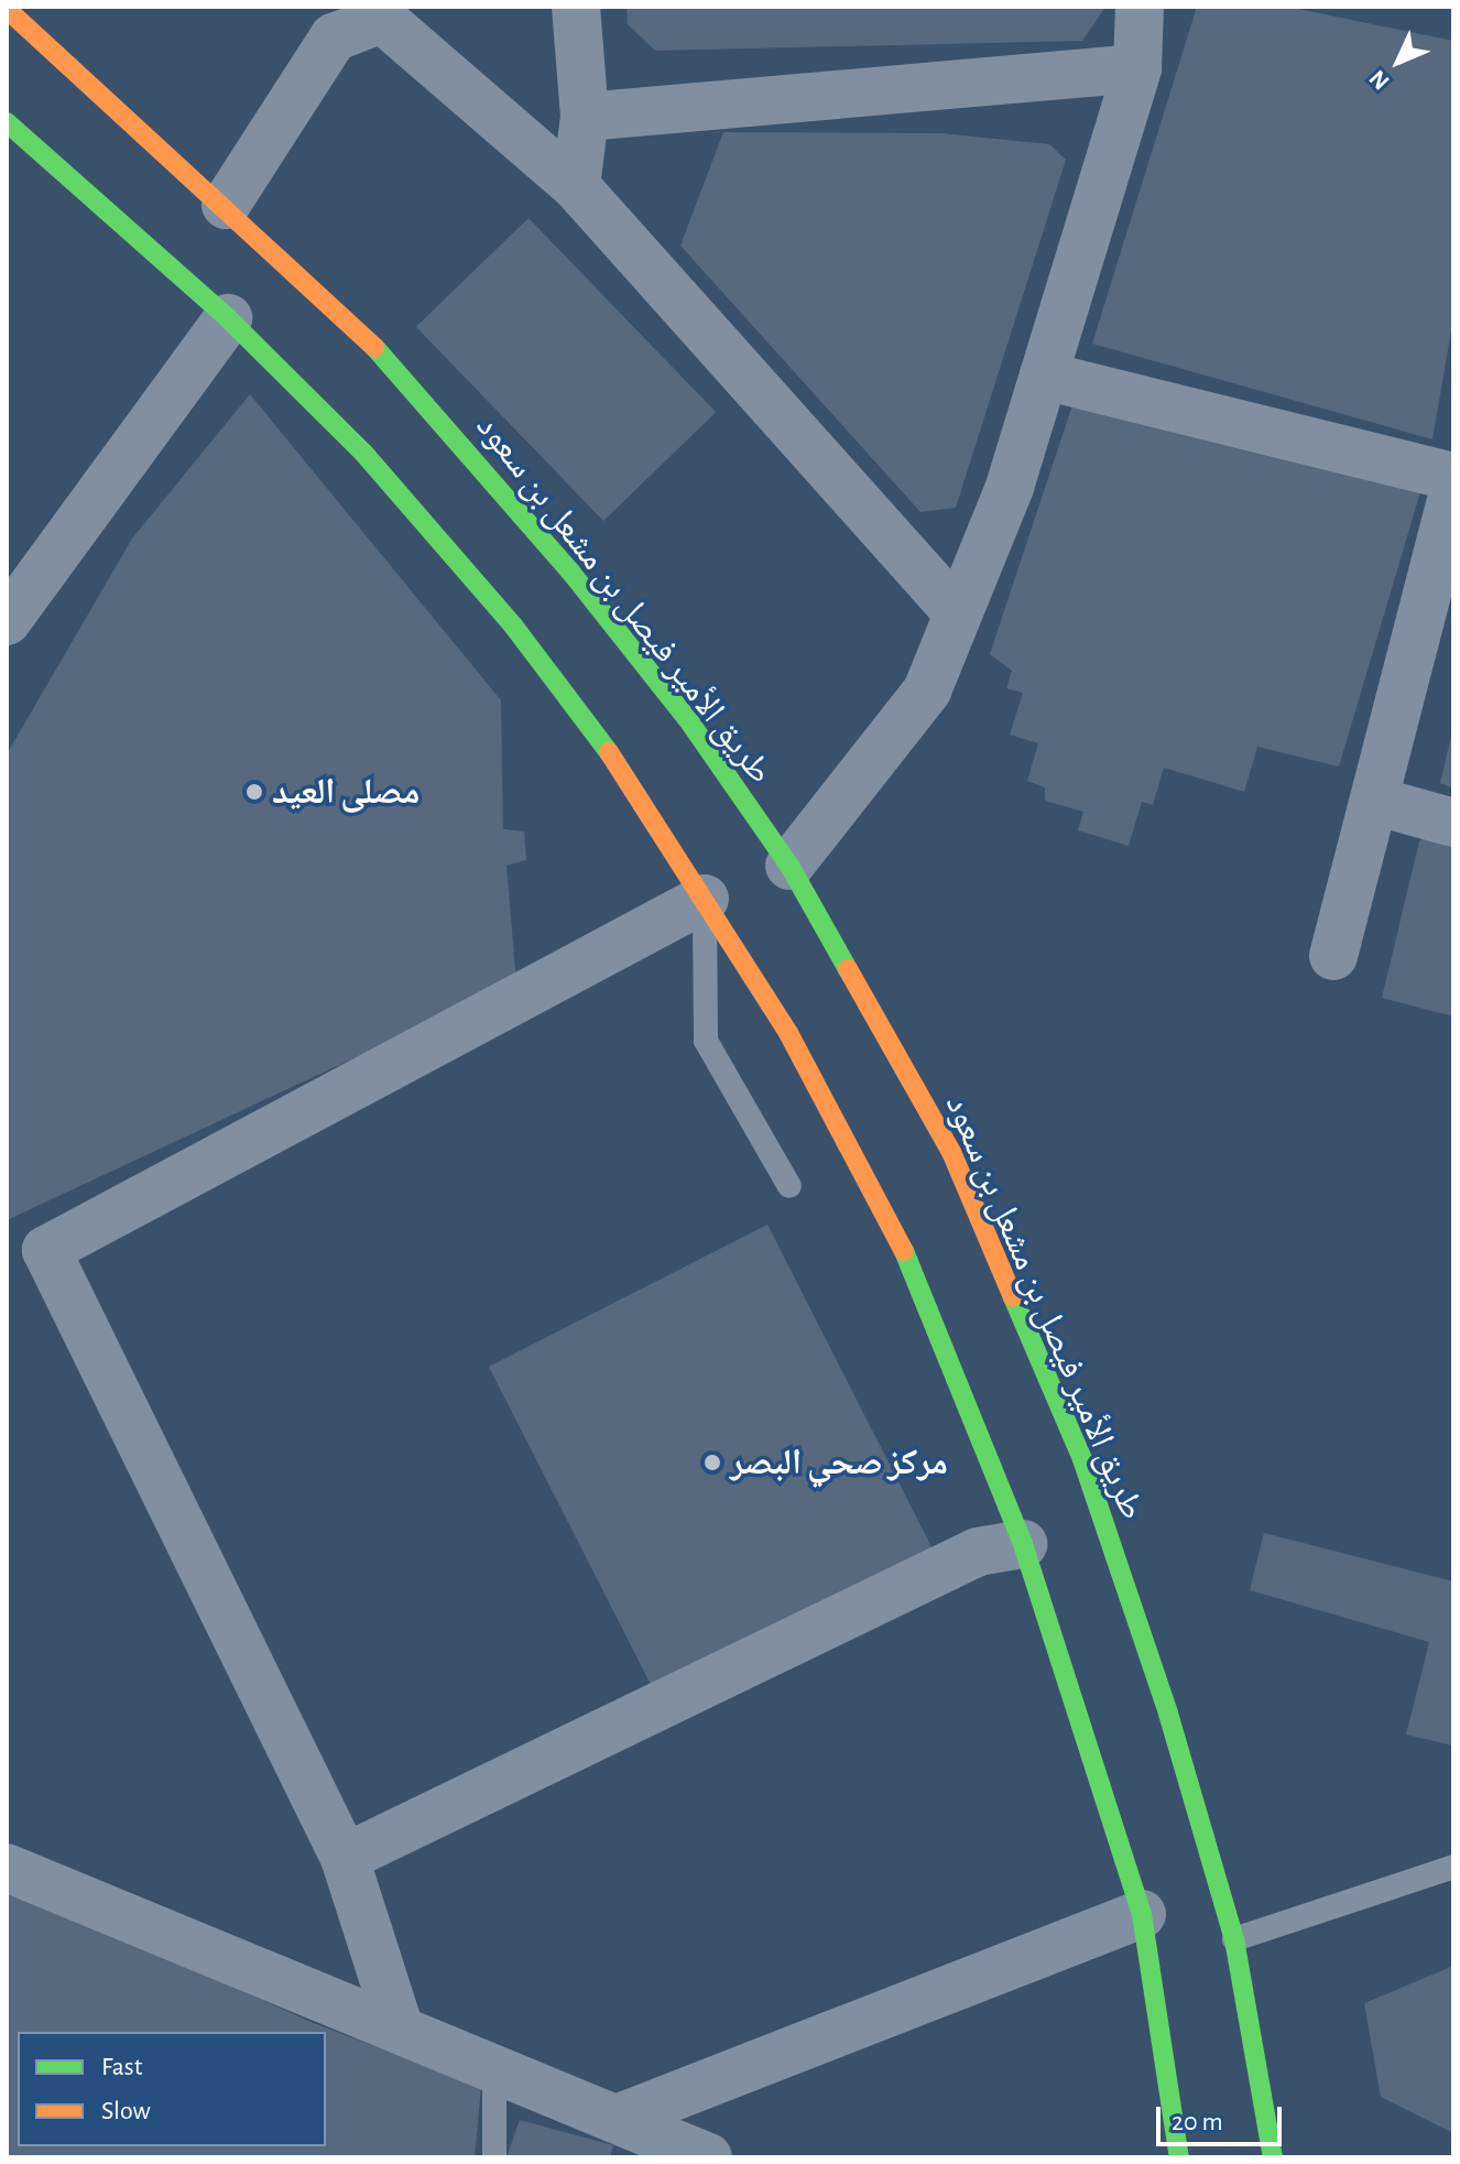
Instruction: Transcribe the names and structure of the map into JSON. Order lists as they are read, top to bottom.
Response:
{
  "streets": {
    "street": ["طريق الأمير فيصل بن مشعل بن سعود"]
  },
  "places": ["مصلى العيد", "مركز صحي البصر"],
  "legend": ["Fast", "Slow"],
  "scale_bar": "20 m",
  "north": "bottom left"
}
